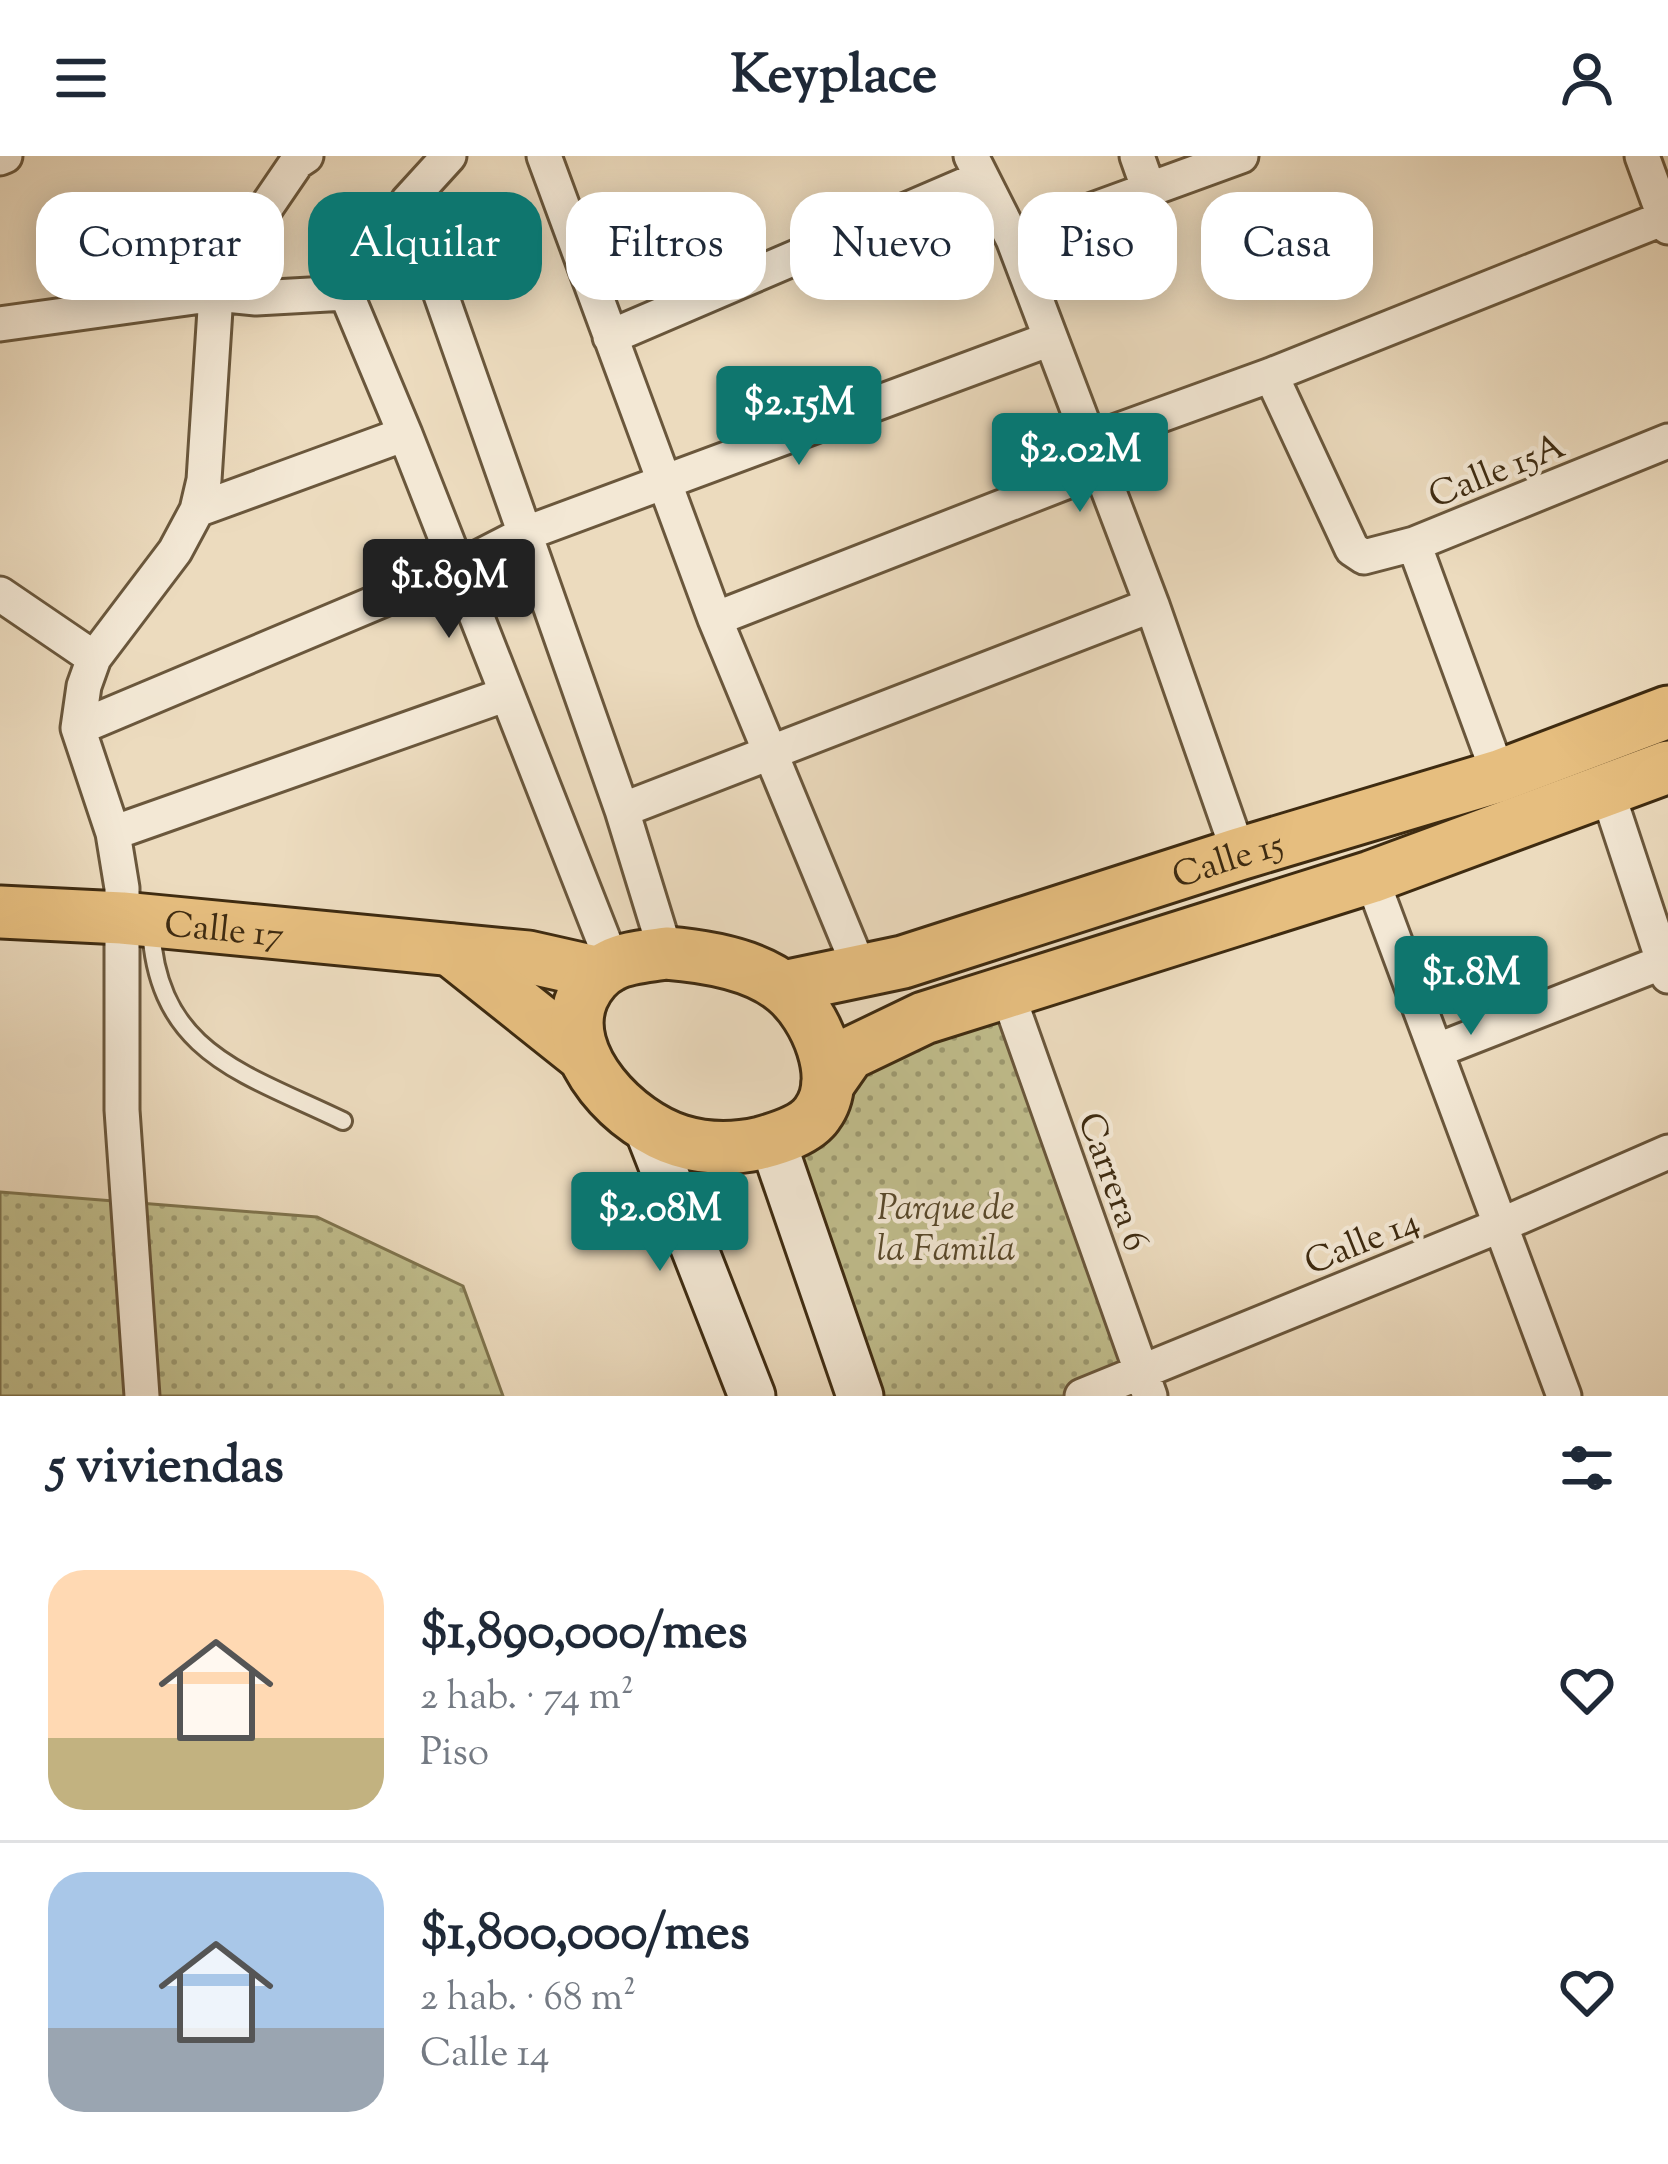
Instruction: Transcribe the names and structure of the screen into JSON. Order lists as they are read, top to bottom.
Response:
{
  "streets": {
    "main road": ["Calle 15", "Calle 17"],
    "street": ["Calle 15A", "Carrera 6", "Calle 14"]
  },
  "crossings": [
    ["Calle 15", "Calle 17"],
    ["Calle 15", "Carrera 6"],
    ["Carrera 6", "Calle 14"]
  ],
  "parks": ["Parque de la Famila"],
  "page": {
    "header": "Keyplace",
    "chip": [
      "Comprar",
      "Alquilar",
      "Filtros",
      "Nuevo",
      "Piso",
      "Casa"
    ],
    "price": [
      "$2.15M",
      "$2.02M",
      "$1.89M",
      "$1.8M",
      "$2.08M"
    ],
    "heading": "5 viviendas",
    "list": [
      {
        "name": "$1,890,000/mes",
        "note": "2 hab. · 74 m² · Piso"
      },
      {
        "name": "$1,800,000/mes",
        "note": "2 hab. · 68 m² · Calle 14"
      }
    ]
  }
}
